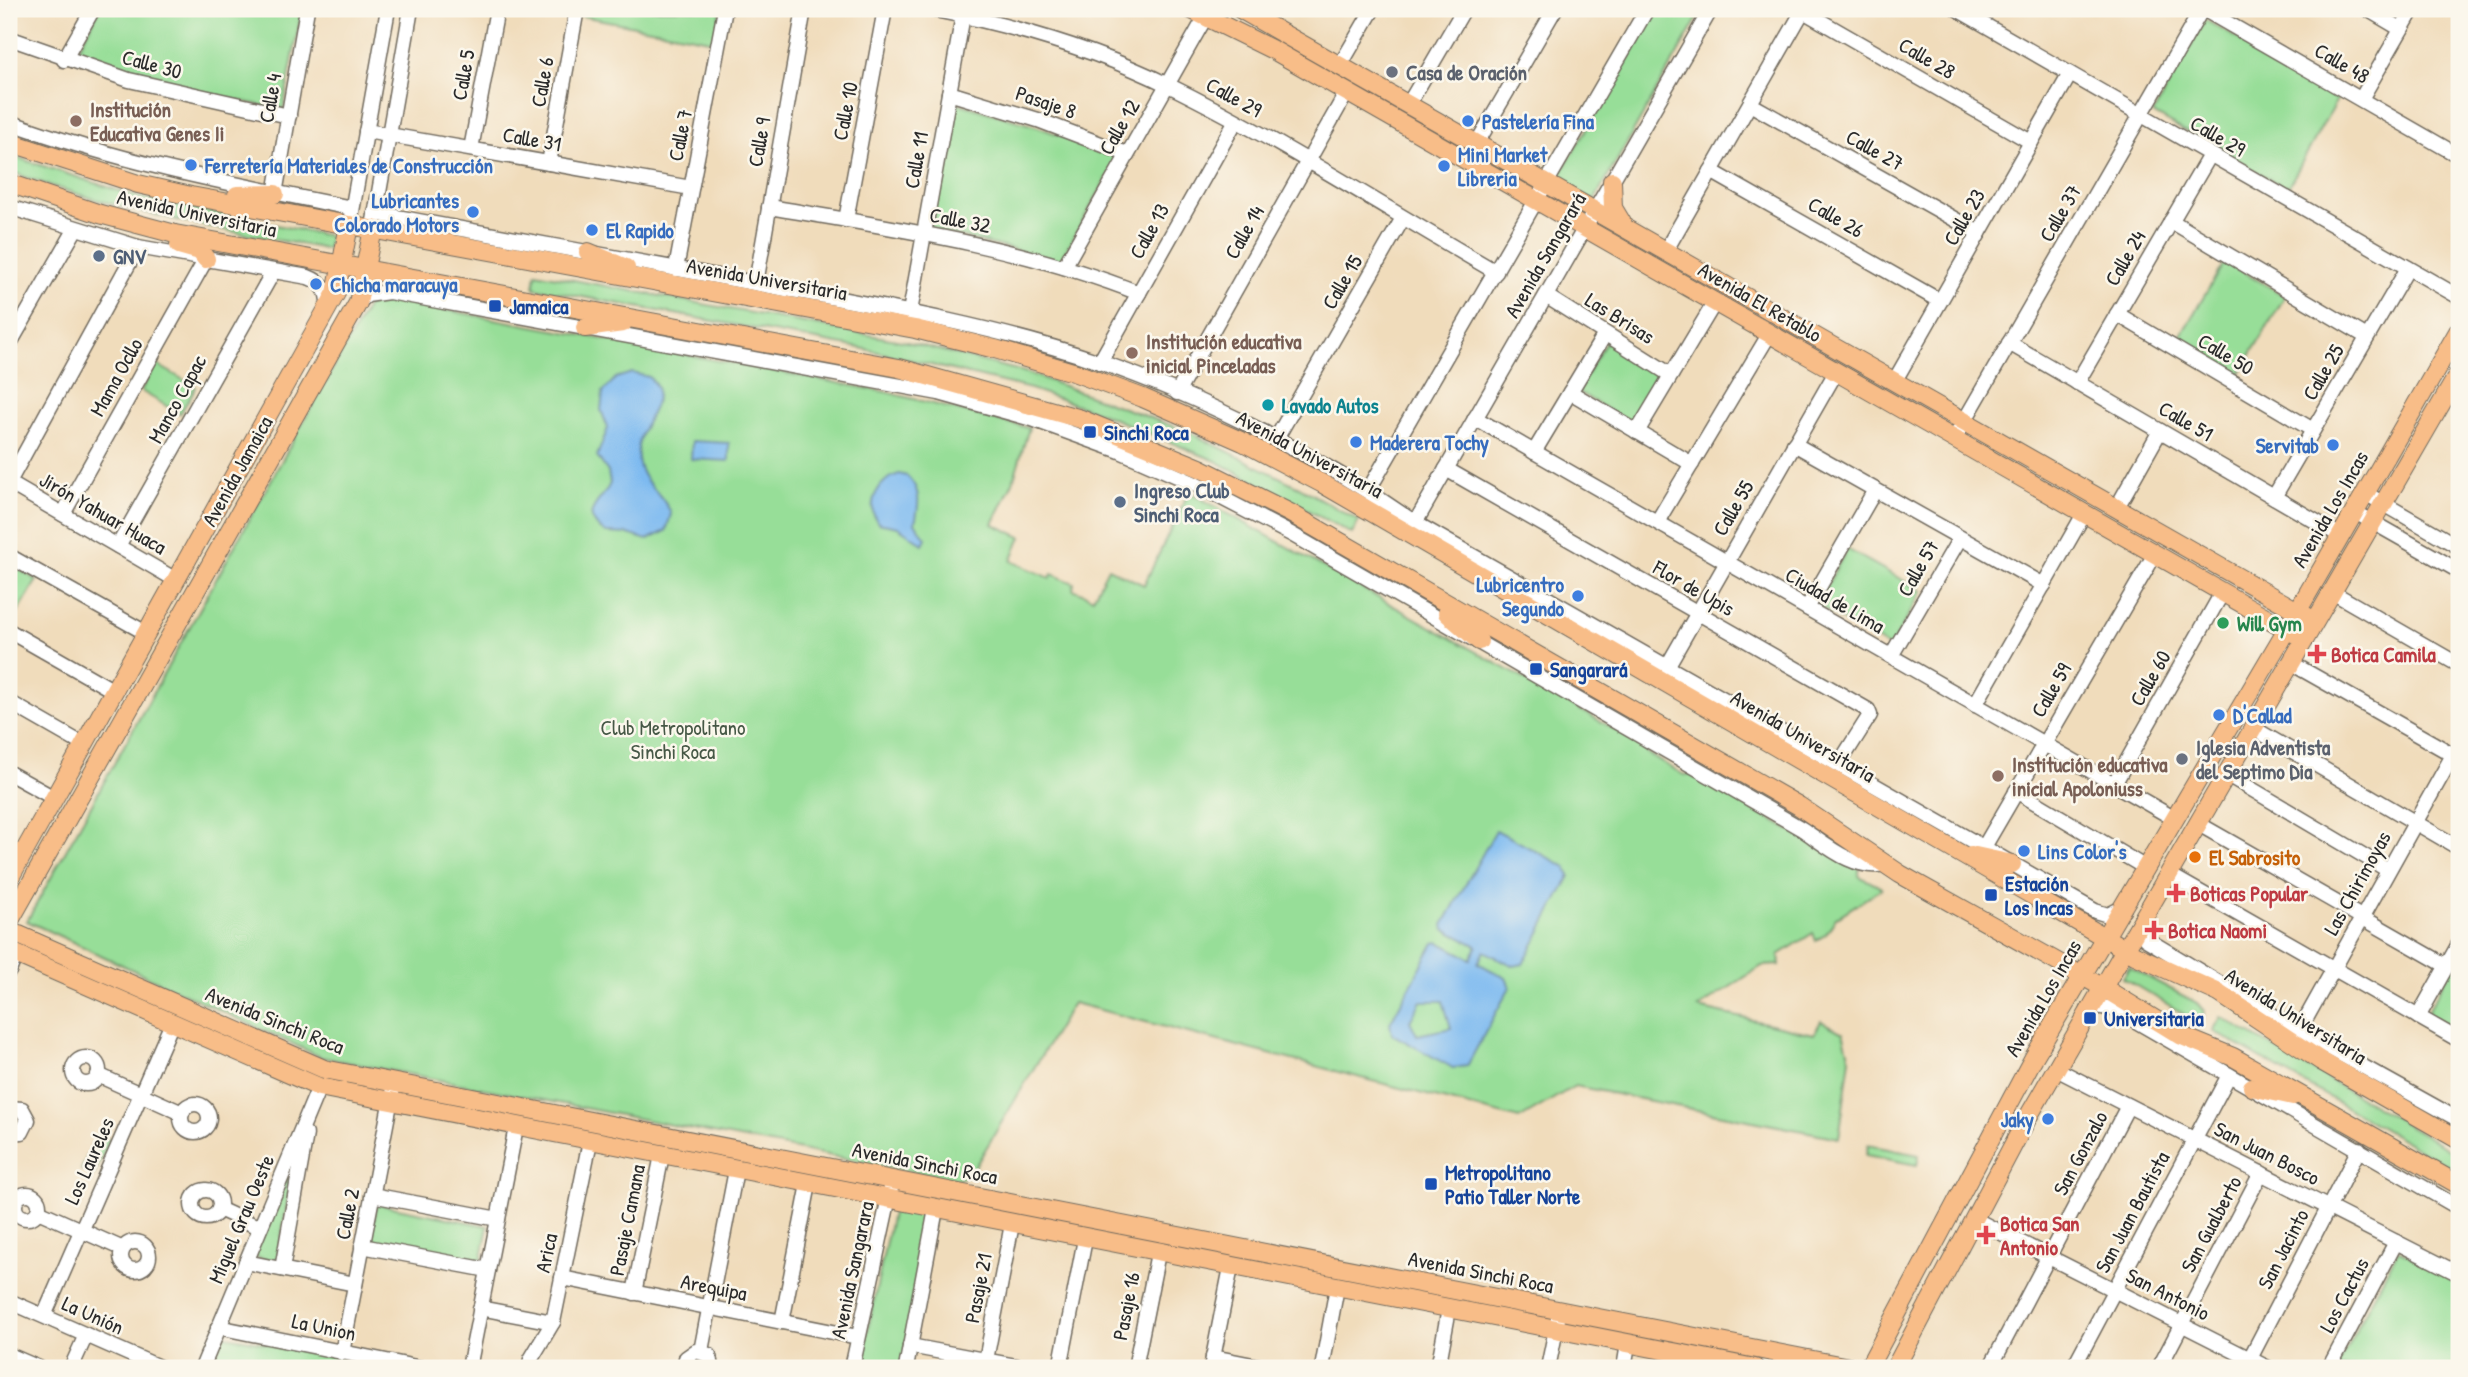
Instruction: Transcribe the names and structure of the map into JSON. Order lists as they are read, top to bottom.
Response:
{
  "streets": {
    "main road": [
      "Avenida Universitaria",
      "Avenida El Retablo",
      "Avenida Jamaica",
      "Avenida Los Incas",
      "Avenida Sinchi Roca"
    ],
    "street": [
      "Calle 28",
      "Calle 48",
      "Calle 30",
      "Calle 5",
      "Calle 6",
      "Calle 29",
      "Calle 4",
      "Pasaje 8",
      "Calle 10",
      "Calle 12",
      "Calle 7",
      "Calle 31",
      "Calle 9",
      "Calle 27",
      "Calle 11",
      "Calle 37",
      "Calle 26",
      "Calle 23",
      "Calle 32",
      "Calle 13",
      "Calle 14",
      "Avenida Sangarará",
      "Calle 24",
      "Calle 15",
      "Las Brisas",
      "Calle 50",
      "Calle 25",
      "Mama Ocllo",
      "Manco Capac",
      "Calle 51",
      "Calle 55",
      "Jirón Yahuar Huaca",
      "Calle 57",
      "Flor de Upis",
      "Ciudad de Lima",
      "Calle 60",
      "Calle 59",
      "Las Chirimoyas",
      "San Gonzalo",
      "San Juan Bosco",
      "Los Laureles",
      "San Juan Bautista",
      "Calle 2",
      "Miguel Grau Oeste",
      "Pasaje Camana",
      "San Gualberto",
      "San Jacinto",
      "Arica",
      "Avenida Sangarara",
      "Arequipa",
      "Pasaje 21",
      "San Antonio",
      "Los Cactus",
      "Pasaje 16",
      "La Unión",
      "La Union"
    ]
  },
  "crossings": [
    ["Calle 28", "Calle 23"],
    ["Calle 48", "Calle 37"],
    ["Calle 30", "Calle 4"],
    ["Calle 5", "Calle 31"],
    ["Calle 6", "Calle 31"],
    ["Calle 29", "Calle 12"],
    ["Calle 29", "Calle 11"],
    ["Calle 29", "Calle 37"],
    ["Calle 29", "Calle 23"],
    ["Calle 29", "Calle 13"],
    ["Calle 29", "Calle 14"],
    ["Calle 29", "Avenida Sangarará"],
    ["Calle 29", "Calle 24"],
    ["Calle 29", "Calle 15"],
    ["Calle 29", "Calle 25"],
    ["Calle 4", "Avenida Universitaria"],
    ["Pasaje 8", "Calle 12"],
    ["Pasaje 8", "Calle 11"],
    ["Calle 10", "Calle 32"],
    ["Calle 12", "Calle 32"],
    ["Calle 12", "Avenida El Retablo"],
    ["Calle 7", "Calle 31"],
    ["Calle 7", "Avenida Universitaria"],
    ["Calle 31", "Avenida Jamaica"],
    ["Calle 9", "Avenida Universitaria"],
    ["Calle 9", "Calle 32"],
    ["Calle 27", "Calle 23"],
    ["Calle 11", "Avenida Universitaria"],
    ["Calle 11", "Calle 32"],
    ["Avenida Universitaria", "Calle 13"],
    ["Avenida Universitaria", "Calle 14"],
    ["Avenida Universitaria", "Avenida Sangarará"],
    ["Avenida Universitaria", "Calle 15"],
    ["Avenida Universitaria", "Mama Ocllo"],
    ["Avenida Universitaria", "Manco Capac"],
    ["Avenida Universitaria", "Avenida Jamaica"],
    ["Avenida Universitaria", "Calle 55"],
    ["Avenida Universitaria", "Avenida Los Incas"],
    ["Avenida Universitaria", "Flor de Upis"],
    ["Avenida Universitaria", "Calle 59"],
    ["Avenida Universitaria", "Las Chirimoyas"],
    ["Calle 37", "Avenida El Retablo"],
    ["Calle 37", "Calle 51"],
    ["Calle 26", "Calle 23"],
    ["Calle 23", "Avenida El Retablo"],
    ["Calle 32", "Calle 13"],
    ["Calle 14", "Avenida El Retablo"],
    ["Avenida Sangarará", "Avenida El Retablo"],
    ["Avenida Sangarará", "Las Brisas"],
    ["Avenida Sangarará", "Flor de Upis"],
    ["Avenida Sangarará", "Ciudad de Lima"],
    ["Calle 24", "Calle 50"],
    ["Calle 24", "Calle 51"],
    ["Avenida El Retablo", "Calle 55"],
    ["Avenida El Retablo", "Avenida Los Incas"],
    ["Avenida El Retablo", "Calle 60"],
    ["Avenida El Retablo", "Calle 59"],
    ["Calle 50", "Calle 25"],
    ["Calle 25", "Calle 51"],
    ["Mama Ocllo", "Jirón Yahuar Huaca"],
    ["Manco Capac", "Jirón Yahuar Huaca"],
    ["Calle 51", "Avenida Los Incas"],
    ["Avenida Jamaica", "Jirón Yahuar Huaca"],
    ["Calle 55", "Flor de Upis"],
    ["Calle 55", "Ciudad de Lima"],
    ["Avenida Los Incas", "Ciudad de Lima"],
    ["Avenida Los Incas", "San Juan Bosco"],
    ["Avenida Los Incas", "San Antonio"],
    ["Calle 57", "Ciudad de Lima"],
    ["Ciudad de Lima", "Calle 60"],
    ["Ciudad de Lima", "Calle 59"],
    ["Avenida Sinchi Roca", "Los Laureles"],
    ["Avenida Sinchi Roca", "Calle 2"],
    ["Avenida Sinchi Roca", "Miguel Grau Oeste"],
    ["Avenida Sinchi Roca", "Pasaje Camana"],
    ["Avenida Sinchi Roca", "Arica"],
    ["Avenida Sinchi Roca", "Avenida Sangarara"],
    ["Avenida Sinchi Roca", "Pasaje 21"],
    ["Avenida Sinchi Roca", "Pasaje 16"],
    ["San Gonzalo", "San Juan Bosco"],
    ["San Gonzalo", "San Antonio"],
    ["San Juan Bosco", "San Juan Bautista"],
    ["San Juan Bosco", "San Gualberto"],
    ["San Juan Bosco", "San Jacinto"],
    ["San Juan Bosco", "Los Cactus"],
    ["Los Laureles", "La Unión"],
    ["San Juan Bautista", "San Antonio"],
    ["Calle 2", "La Union"],
    ["Miguel Grau Oeste", "La Union"],
    ["Pasaje Camana", "Arequipa"],
    ["San Gualberto", "San Antonio"],
    ["San Jacinto", "San Antonio"],
    ["Arica", "Arequipa"],
    ["Avenida Sangarara", "Arequipa"]
  ],
  "parks": ["Club Metropolitano Sinchi Roca"],
  "places": {
    "other": [
      "Casa de Oración",
      "Institución Educativa Genes Ii",
      "Pastelería Fina",
      "Ferretería Materiales de Construcción",
      "Mini Market Libreria",
      "Lubricantes Colorado Motors",
      "El Rapido",
      "GNV",
      "Chicha maracuya",
      "Institución educativa inicial Pinceladas",
      "Lavado Autos",
      "Maderera Tochy",
      "Servitab",
      "Ingreso Club Sinchi Roca",
      "Lubricentro Segundo",
      "Will Gym",
      "D'Callad",
      "Iglesia Adventista del Septimo Dia",
      "Institución educativa inicial Apoloniuss",
      "Lins Color's",
      "El Sabrosito",
      "Jaky"
    ],
    "transit": [
      "Jamaica",
      "Sinchi Roca",
      "Sangarará",
      "Estación Los Incas",
      "Universitaria",
      "Metropolitano Patio Taller Norte"
    ],
    "health": [
      "Botica Camila",
      "Boticas Popular",
      "Botica Naomi",
      "Botica San Antonio"
    ]
  }
}
